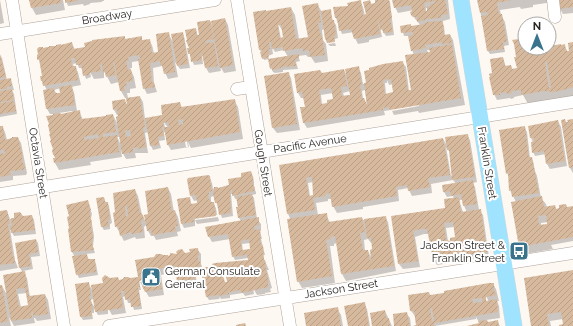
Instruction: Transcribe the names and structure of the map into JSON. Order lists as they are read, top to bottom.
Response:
{
  "streets": {
    "main road": ["Franklin Street"],
    "street": [
      "Broadway",
      "Pacific Avenue",
      "Octavia Street",
      "Gough Street",
      "Jackson Street"
    ]
  },
  "crossings": [
    ["Broadway", "Octavia Street"],
    ["Pacific Avenue", "Octavia Street"],
    ["Pacific Avenue", "Gough Street"],
    ["Pacific Avenue", "Franklin Street"],
    ["Gough Street", "Jackson Street"],
    ["Franklin Street", "Jackson Street"]
  ],
  "places": {
    "bus stop": ["Jackson Street & Franklin Street"],
    "public building": ["German Consulate General"]
  },
  "north": "top"
}
